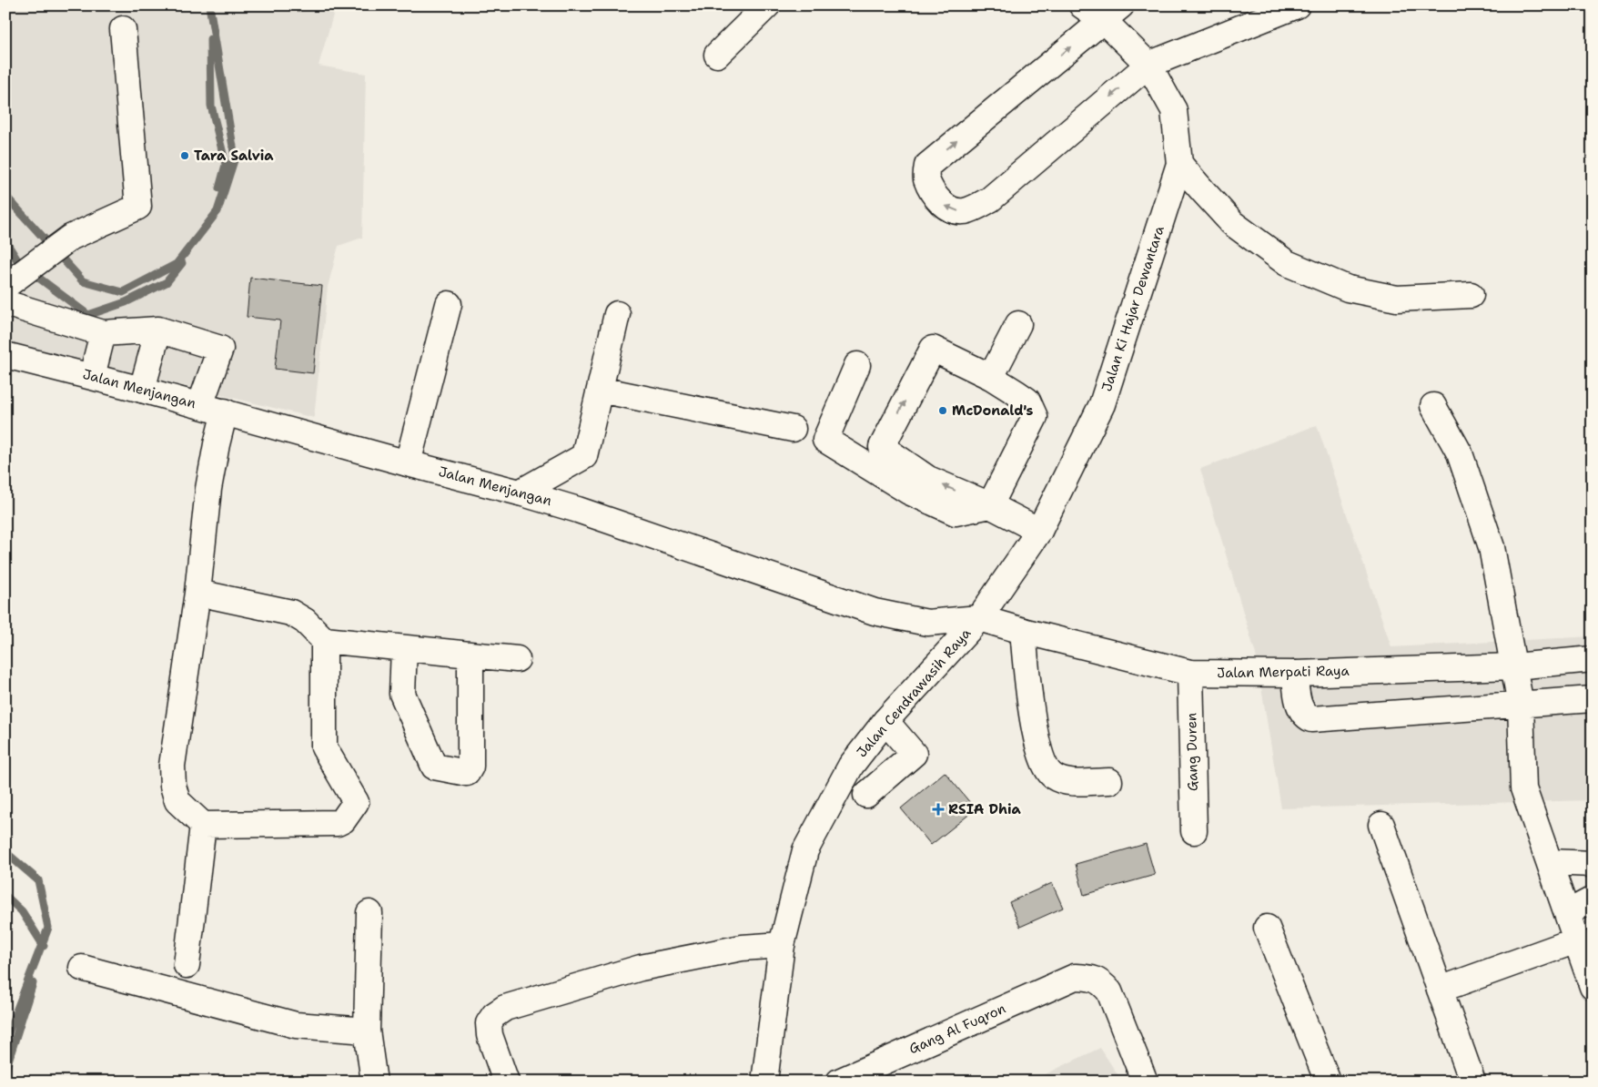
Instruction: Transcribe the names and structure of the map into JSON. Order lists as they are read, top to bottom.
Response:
{
  "streets": {
    "street": [
      "Jalan Ki Hajar Dewantara",
      "Jalan Menjangan",
      "Jalan Merpati Raya",
      "Jalan Cendrawasih Raya",
      "Gang Duren",
      "Gang Al Fuqron"
    ]
  },
  "crossings": [
    ["Jalan Ki Hajar Dewantara", "Jalan Menjangan"],
    ["Jalan Ki Hajar Dewantara", "Jalan Merpati Raya"],
    ["Jalan Ki Hajar Dewantara", "Jalan Cendrawasih Raya"],
    ["Jalan Menjangan", "Jalan Merpati Raya"],
    ["Jalan Menjangan", "Jalan Cendrawasih Raya"],
    ["Jalan Merpati Raya", "Jalan Cendrawasih Raya"],
    ["Jalan Merpati Raya", "Gang Duren"]
  ],
  "places": {
    "other": ["Tara Salvia", "McDonald's"],
    "health": ["RSIA Dhia"]
  }
}
